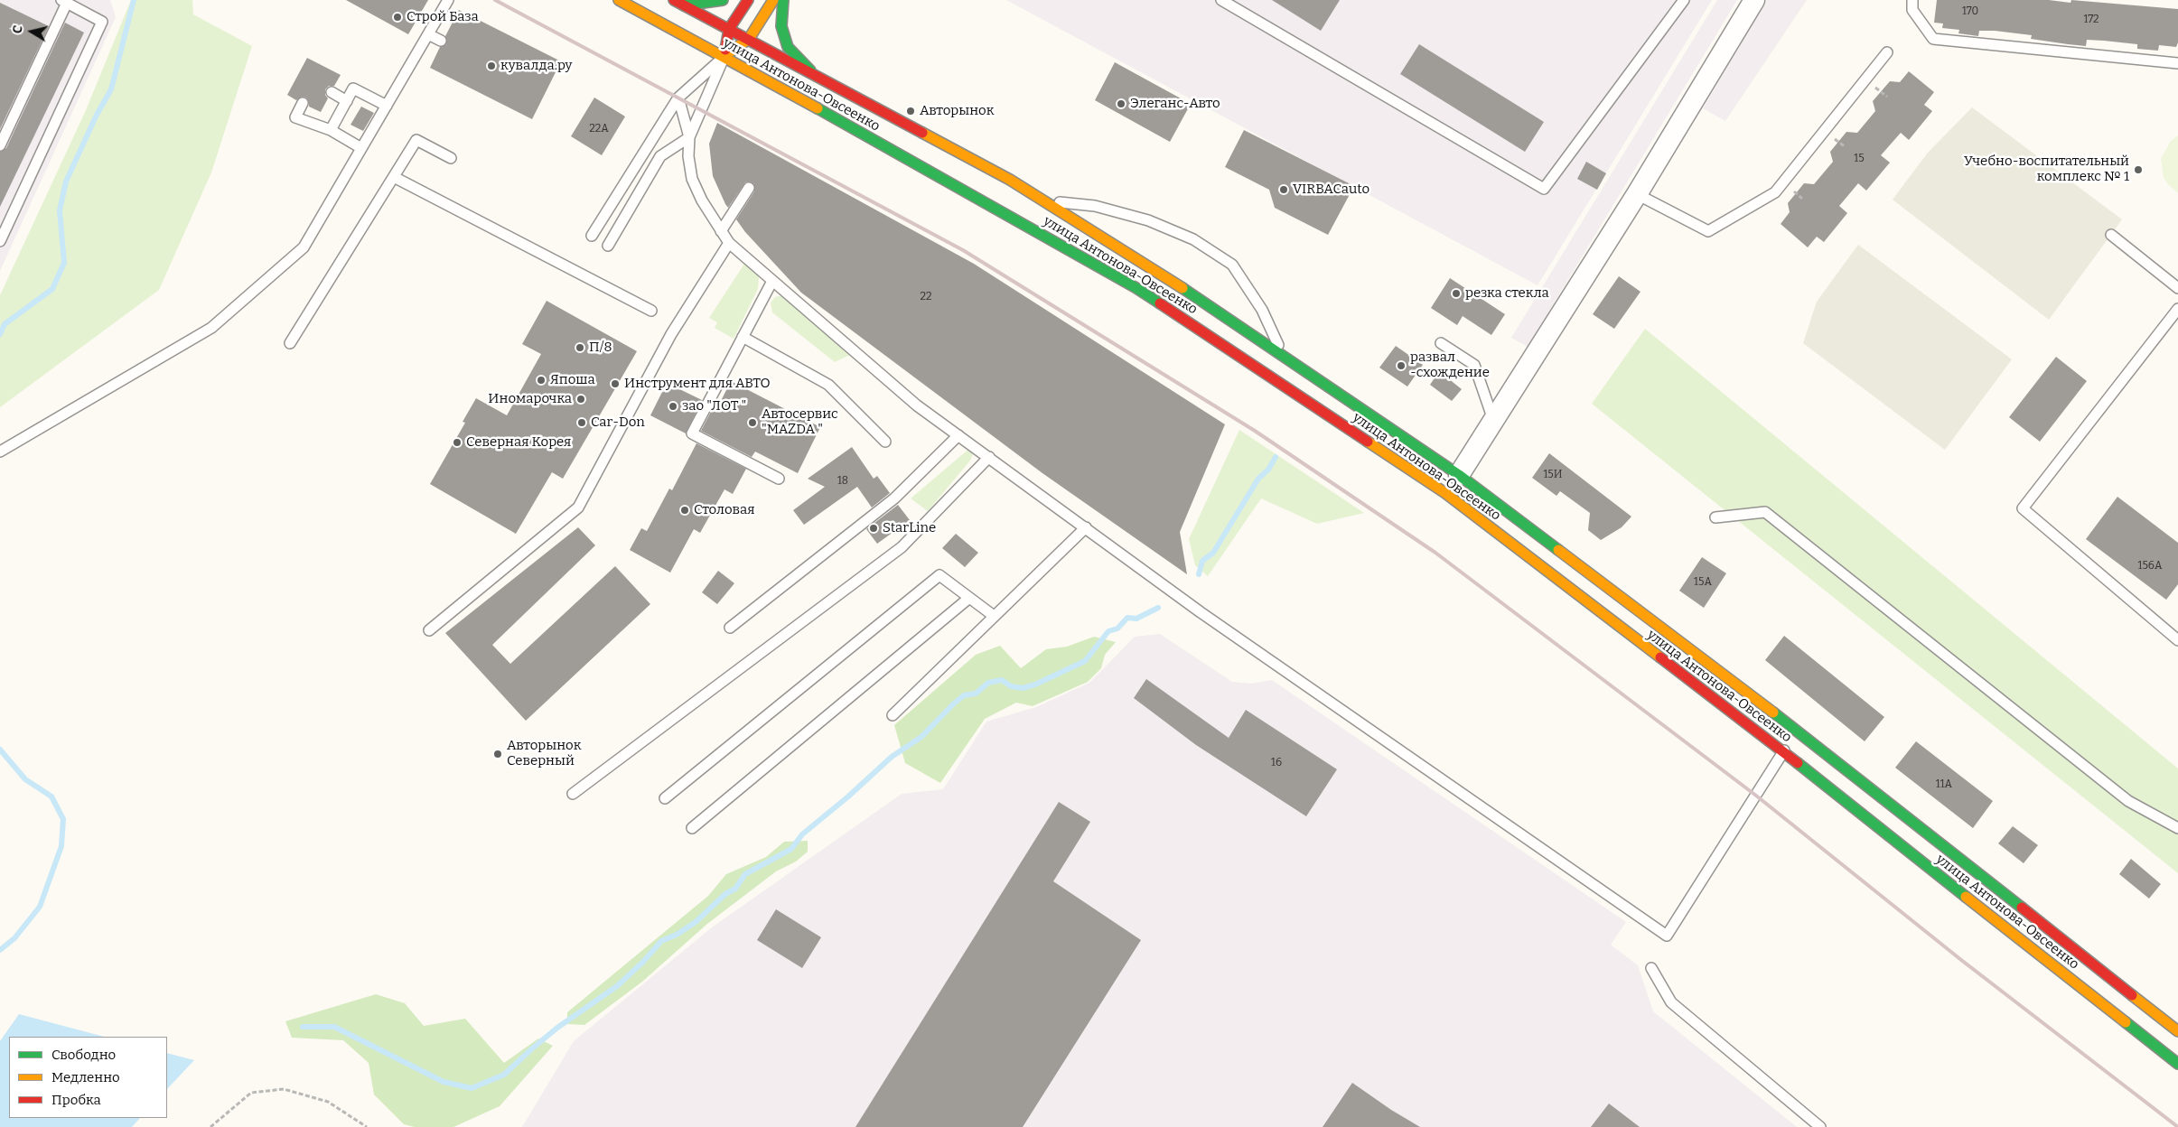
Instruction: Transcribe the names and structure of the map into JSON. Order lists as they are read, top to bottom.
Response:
{
  "streets": {
    "main road": ["улица Антонова-Овсеенко"]
  },
  "places": [
    "Строй База",
    "кувалда.ру",
    "Элеганс-Авто",
    "Авторынок",
    "Учебно-воспитательный комплекс № 1",
    "VIRBACauto",
    "резка стекла",
    "П/8",
    "развал -схождение",
    "Япоша",
    "Инструмент для АВТО",
    "Иномарочка",
    "зао \"ЛОТ \"",
    "Car-Don",
    "Автосервис \"MAZDA \"",
    "Северная Корея",
    "Столовая",
    "StarLine",
    "Авторынок Северный"
  ],
  "house_numbers": [
    "170",
    "172",
    "22А",
    "15",
    "22",
    "15И",
    "18",
    "156А",
    "15А",
    "16",
    "11А"
  ],
  "legend": ["Свободно", "Медленно", "Пробка"],
  "north": "left"
}
